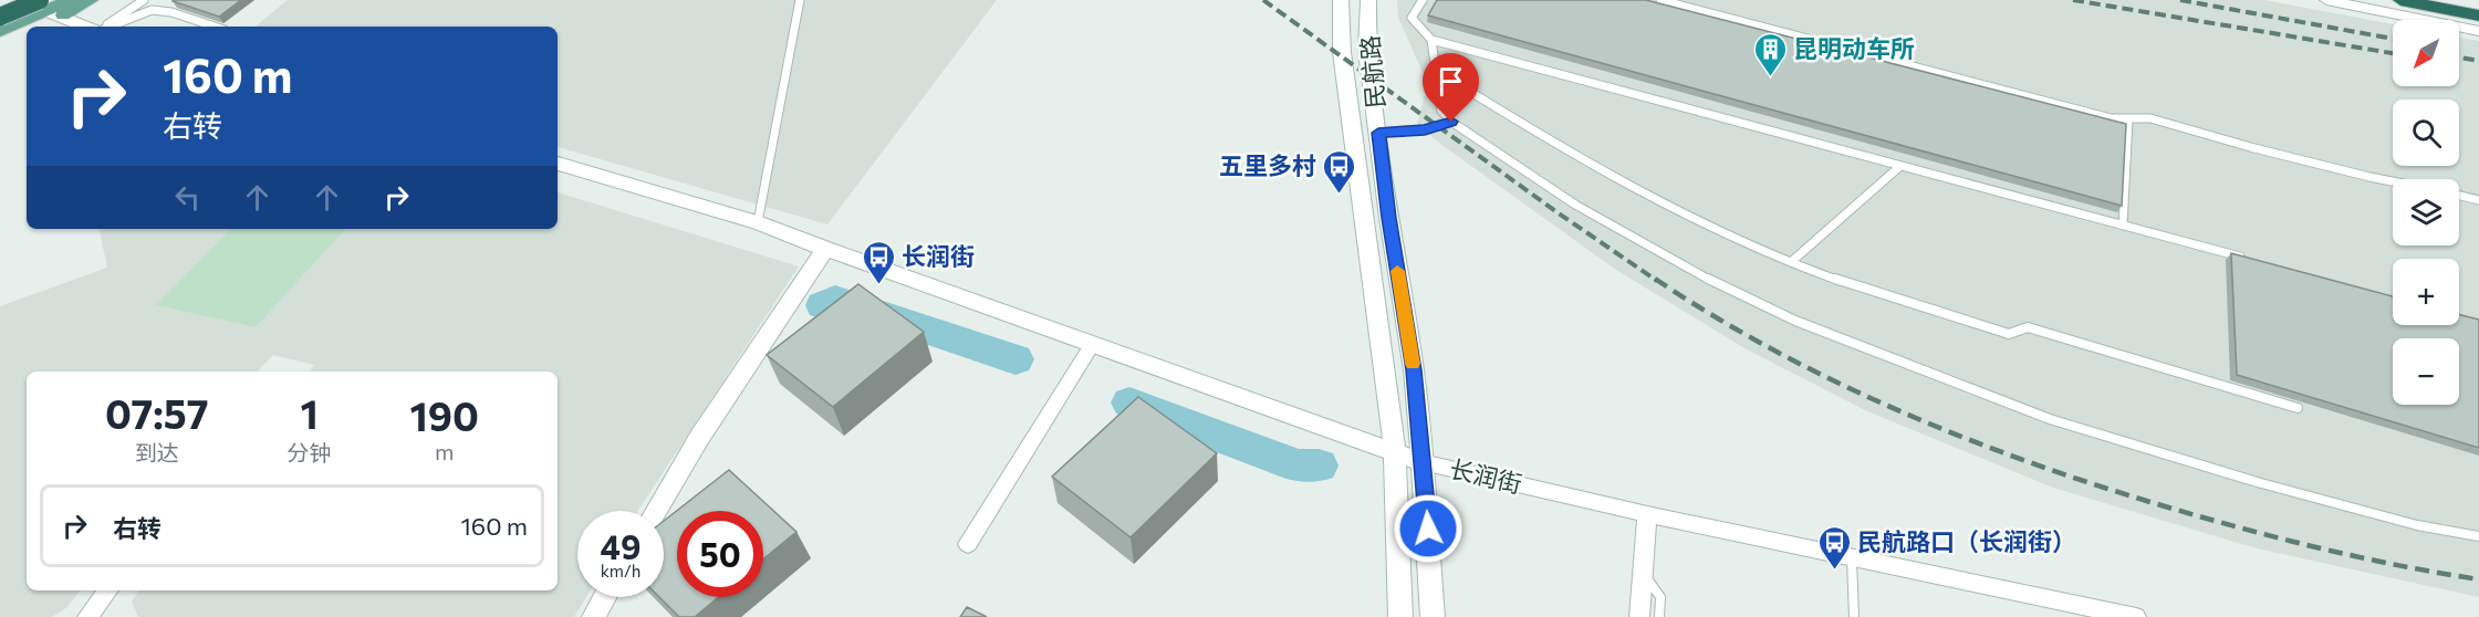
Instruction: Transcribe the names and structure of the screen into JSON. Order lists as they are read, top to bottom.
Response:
{
  "streets": {
    "main road": ["民航路", "长润街"]
  },
  "crossings": [
    ["民航路", "长润街"]
  ],
  "places": {
    "building": ["昆明动车所"],
    "bus stop": ["五里多村", "长润街", "民航路口（长润街）"]
  },
  "north": "bottom left",
  "page": {
    "map_buttons": ["+", "−"],
    "turn": ["160 m", "右转"],
    "eta": [
      "07:57",
      "到达",
      "1",
      "分钟",
      "190",
      "m"
    ],
    "list": [
      {
        "name": "右转",
        "value": "160 m"
      }
    ],
    "speed": "49 km/h",
    "limit": "50"
  }
}
